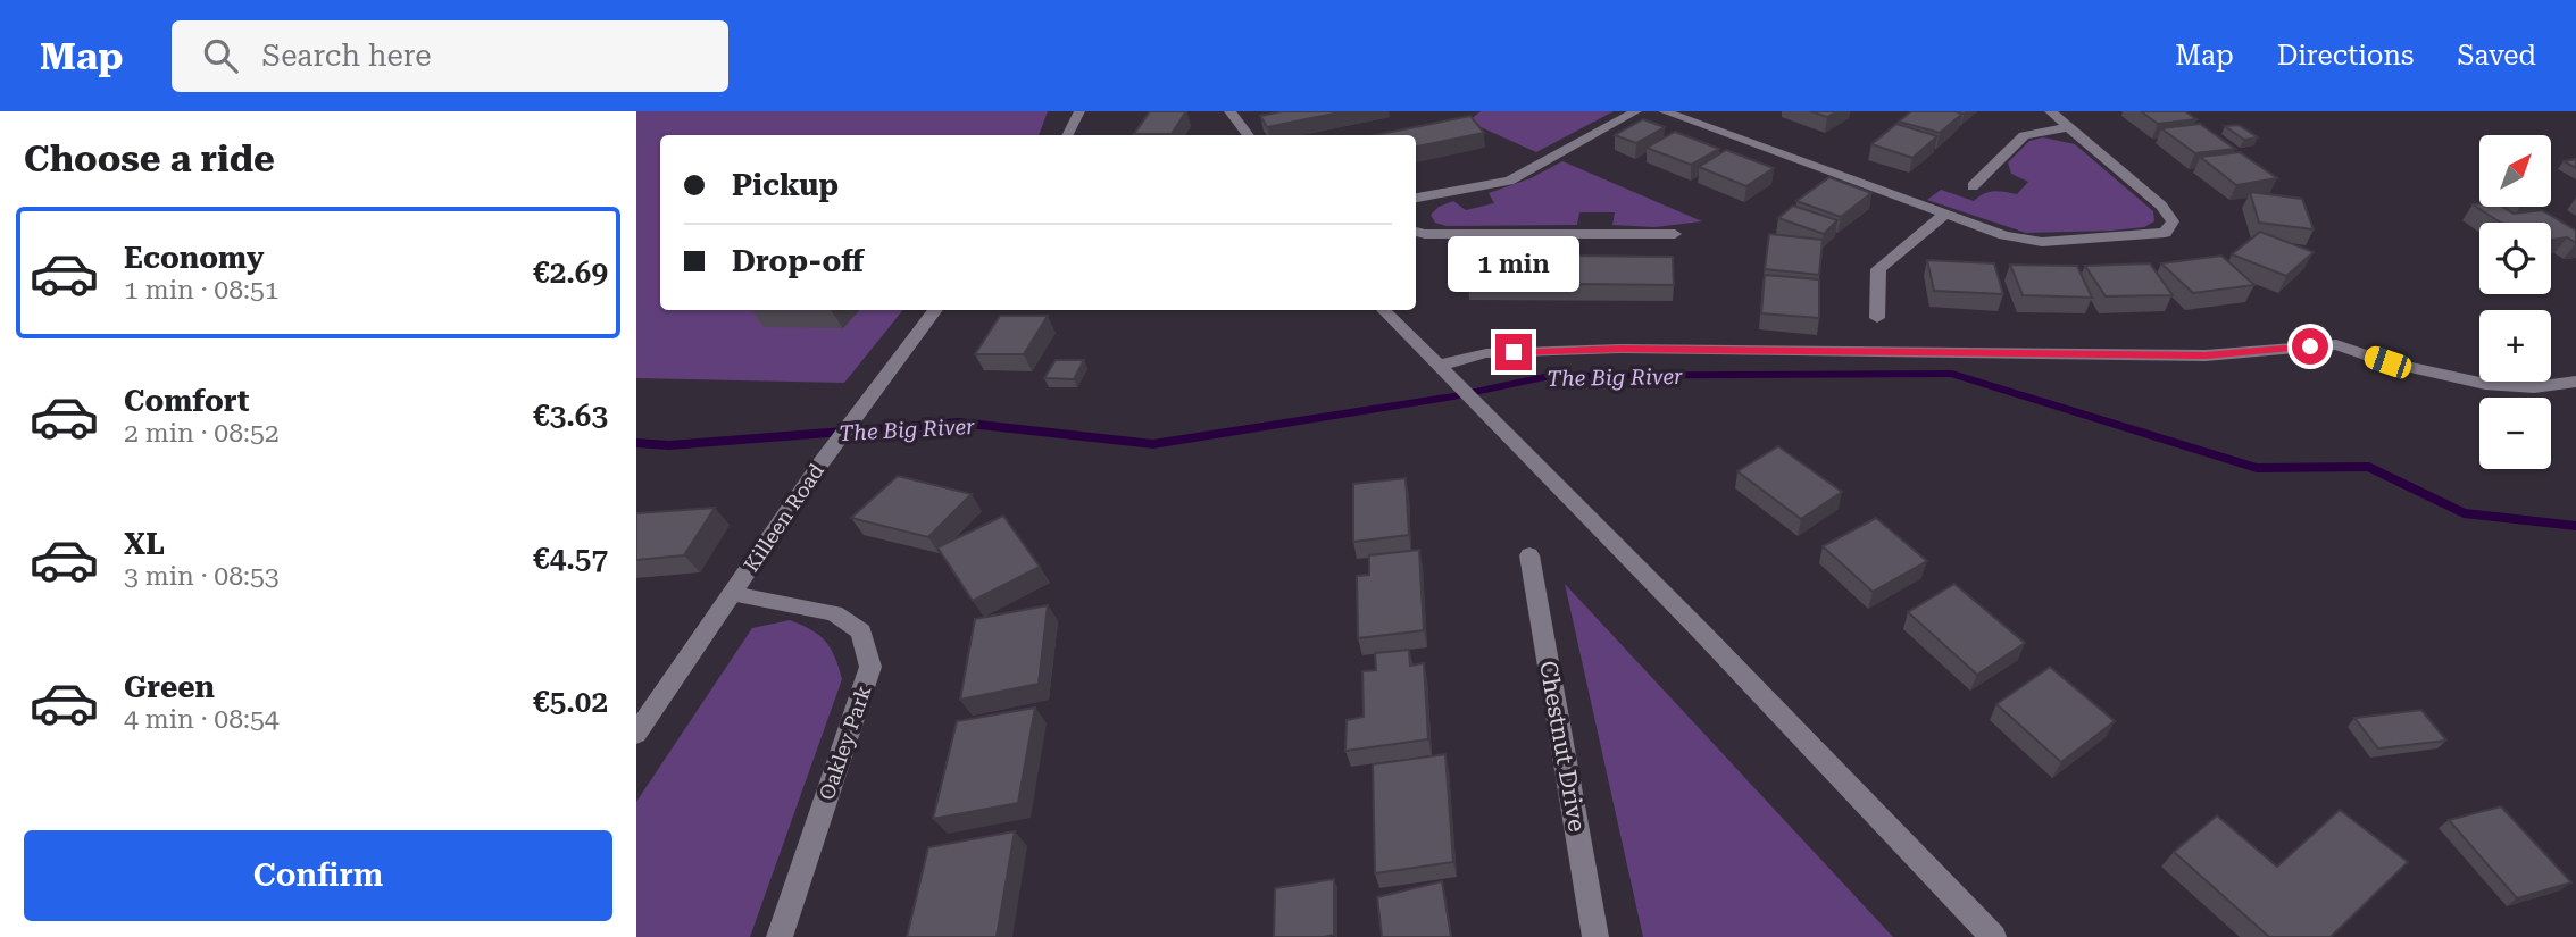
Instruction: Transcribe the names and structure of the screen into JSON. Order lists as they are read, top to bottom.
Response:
{
  "streets": {
    "street": ["Killeen Road", "Oakley Park", "Chestnut Drive"]
  },
  "crossings": [
    ["Killeen Road", "Oakley Park"]
  ],
  "water": ["The Big River"],
  "north": "top right",
  "page": {
    "header": "Map",
    "search": "Search here",
    "nav": ["Map", "Directions", "Saved"],
    "heading": "Choose a ride",
    "map_buttons": ["+", "−"],
    "banner": ["Pickup", "Drop-off"],
    "list": [
      {
        "name": "Economy",
        "note": "1 min · 08:51",
        "value": "€2.69"
      },
      {
        "name": "Comfort",
        "note": "2 min · 08:52",
        "value": "€3.63"
      },
      {
        "name": "XL",
        "note": "3 min · 08:53",
        "value": "€4.57"
      },
      {
        "name": "Green",
        "note": "4 min · 08:54",
        "value": "€5.02"
      }
    ],
    "bubble": "1 min",
    "buttons": "Confirm"
  }
}
